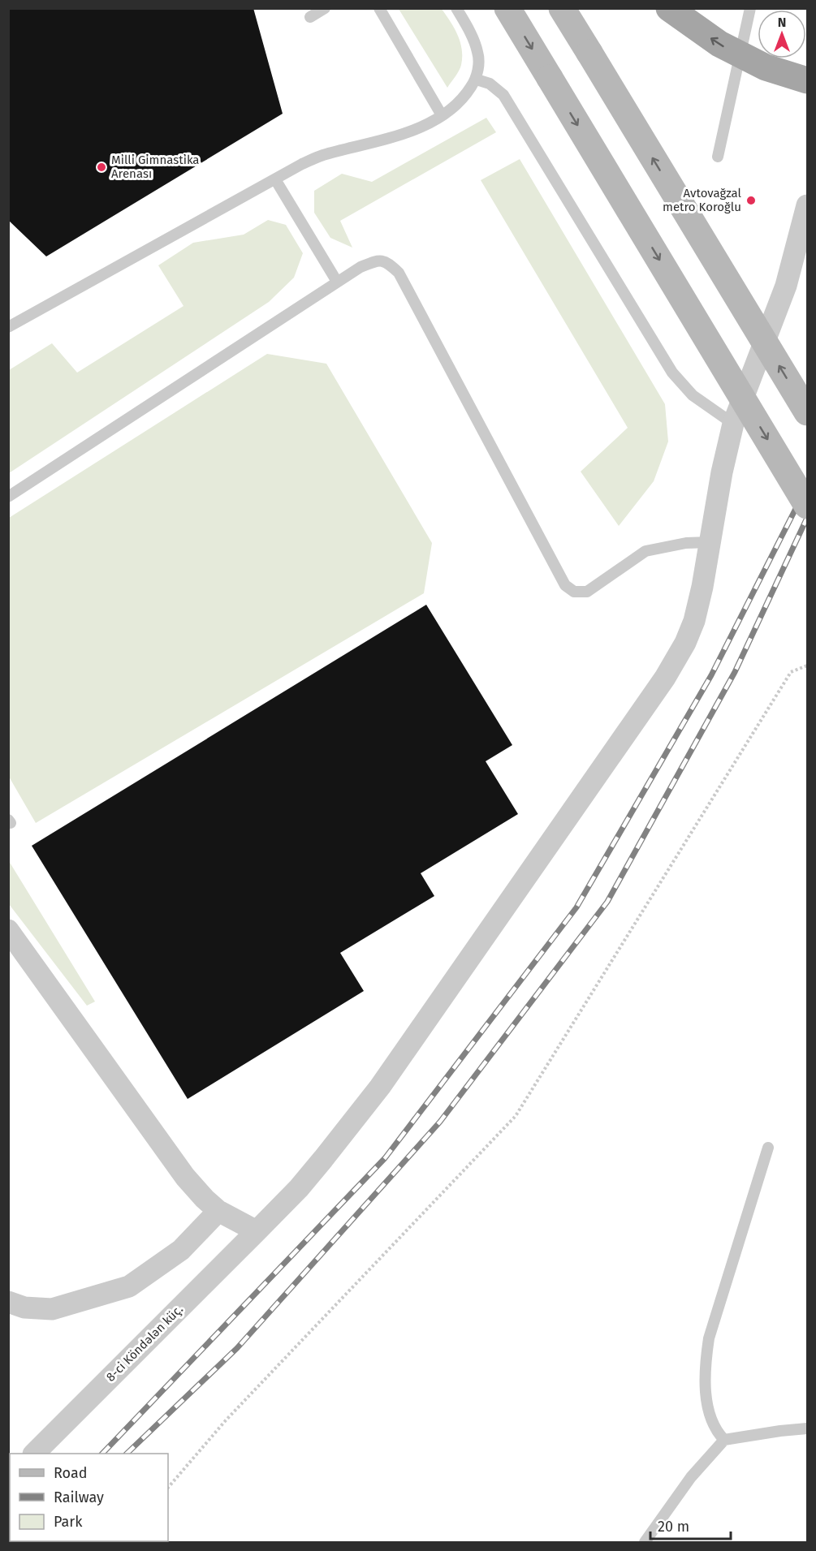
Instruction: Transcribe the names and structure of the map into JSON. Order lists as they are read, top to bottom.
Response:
{
  "streets": {
    "street": ["8-ci Köndələn küç."]
  },
  "places": ["Milli Gimnastika Arenası", "Avtovağzal metro Koroğlu"],
  "legend": ["Road", "Railway", "Park"],
  "scale_bar": "20 m",
  "north": "top"
}
